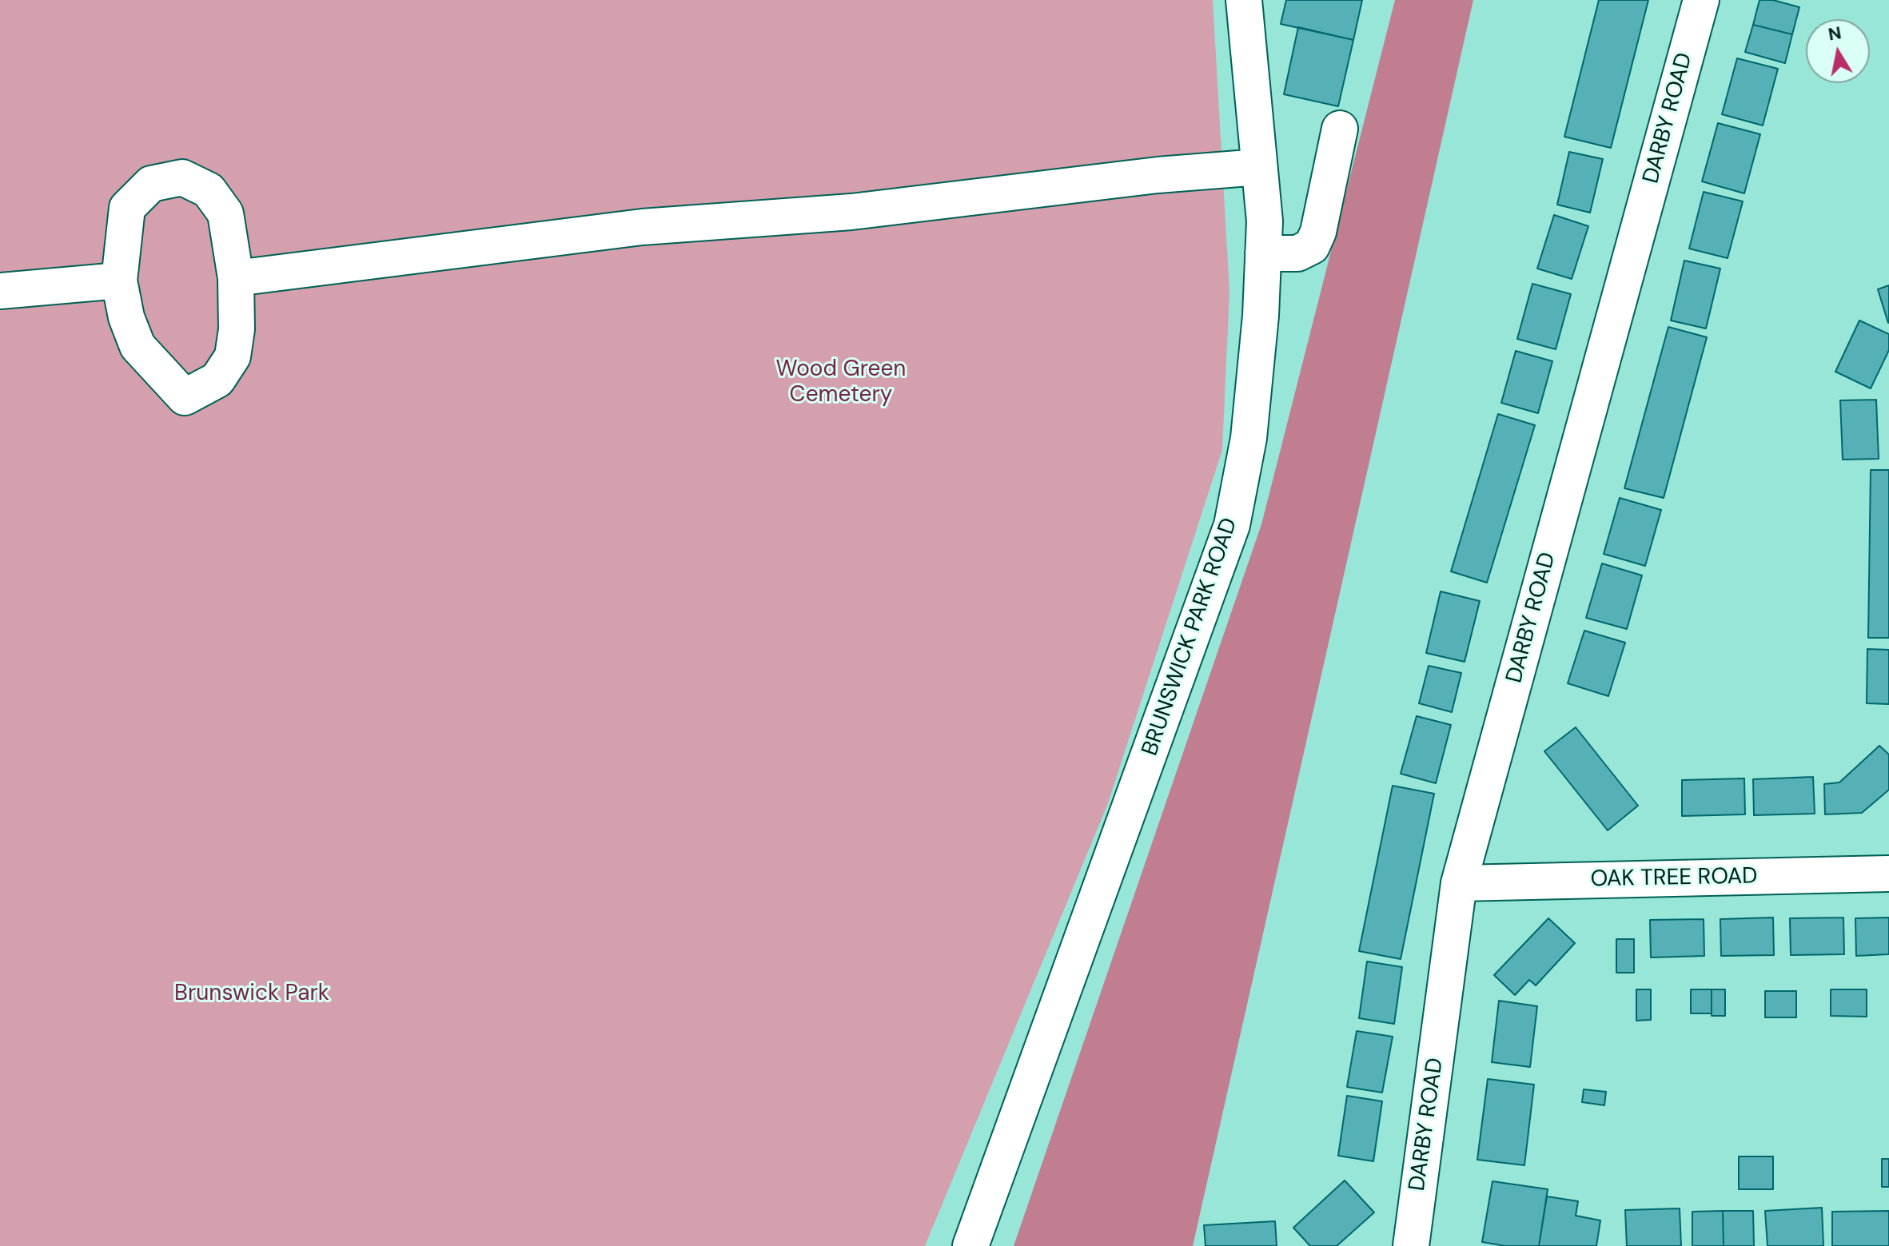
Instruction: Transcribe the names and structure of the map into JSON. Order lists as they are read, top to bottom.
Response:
{
  "streets": {
    "street": ["DARBY ROAD", "BRUNSWICK PARK ROAD", "OAK TREE ROAD"]
  },
  "crossings": [
    ["DARBY ROAD", "OAK TREE ROAD"]
  ],
  "parks": ["Wood Green Cemetery", "Brunswick Park"],
  "north": "top"
}
